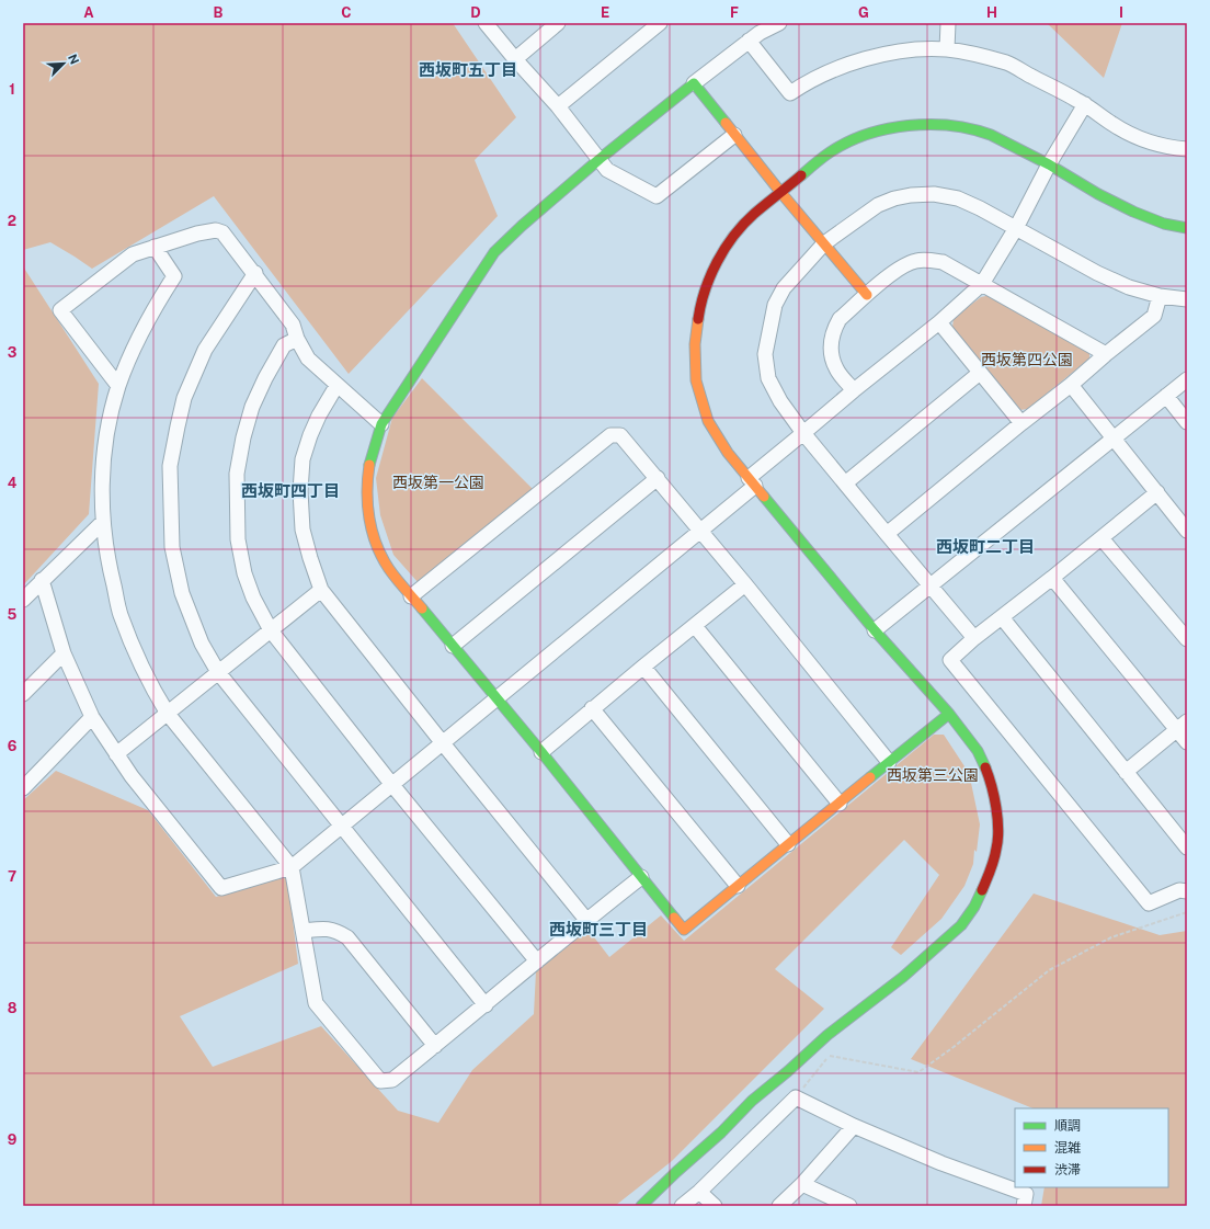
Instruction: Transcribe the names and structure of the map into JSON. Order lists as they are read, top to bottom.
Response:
{
  "districts": [
    "西坂町五丁目",
    "西坂町四丁目",
    "西坂町二丁目",
    "西坂町三丁目"
  ],
  "parks": ["西坂第四公園", "西坂第一公園", "西坂第三公園"],
  "legend": ["順調", "混雑", "渋滞"],
  "north": "top right",
  "grid": {
    "columns": [
      "A",
      "B",
      "C",
      "D",
      "E",
      "F",
      "G",
      "H",
      "I"
    ],
    "rows": [
      "1",
      "2",
      "3",
      "4",
      "5",
      "6",
      "7",
      "8",
      "9"
    ]
  }
}
